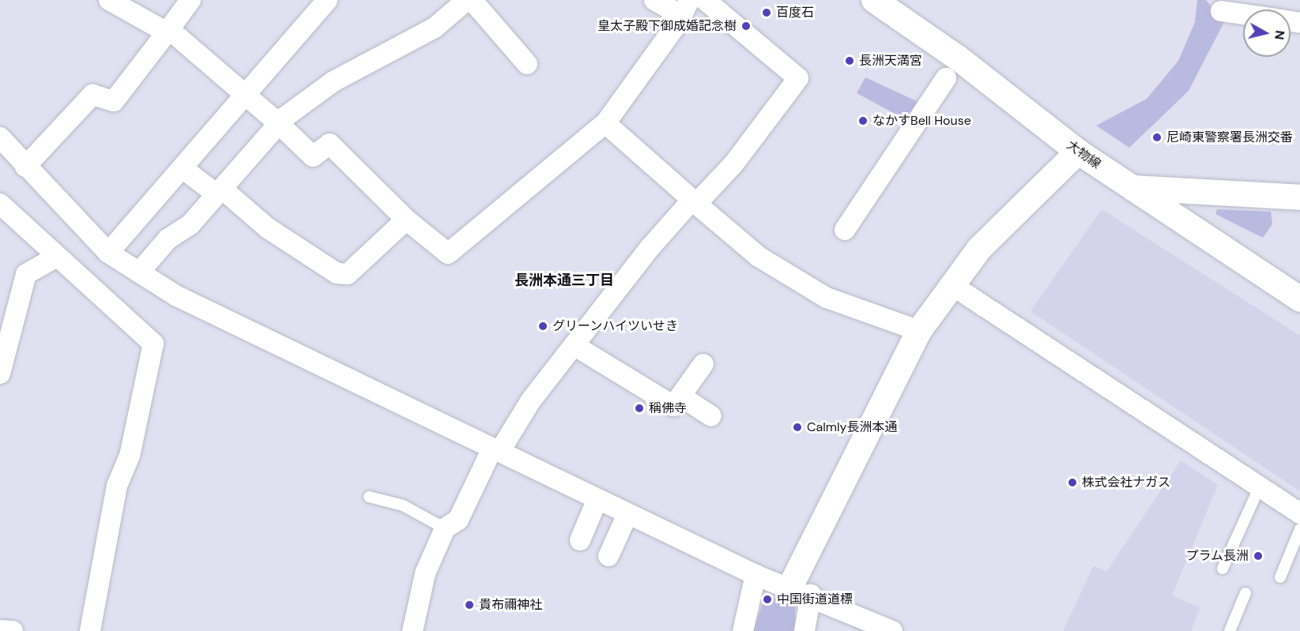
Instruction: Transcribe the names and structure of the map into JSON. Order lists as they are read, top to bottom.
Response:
{
  "streets": {
    "street": ["大物線"]
  },
  "districts": ["長洲本通三丁目"],
  "places": [
    "百度石",
    "皇太子殿下御成婚記念樹",
    "長洲天満宮",
    "なかすBell House",
    "尼崎東警察署長洲交番",
    "グリーンハイツいせき",
    "稱佛寺",
    "Calmly長洲本通",
    "株式会社ナガス",
    "プラム長洲",
    "中国街道道標",
    "貴布禰神社"
  ],
  "north": "right"
}
